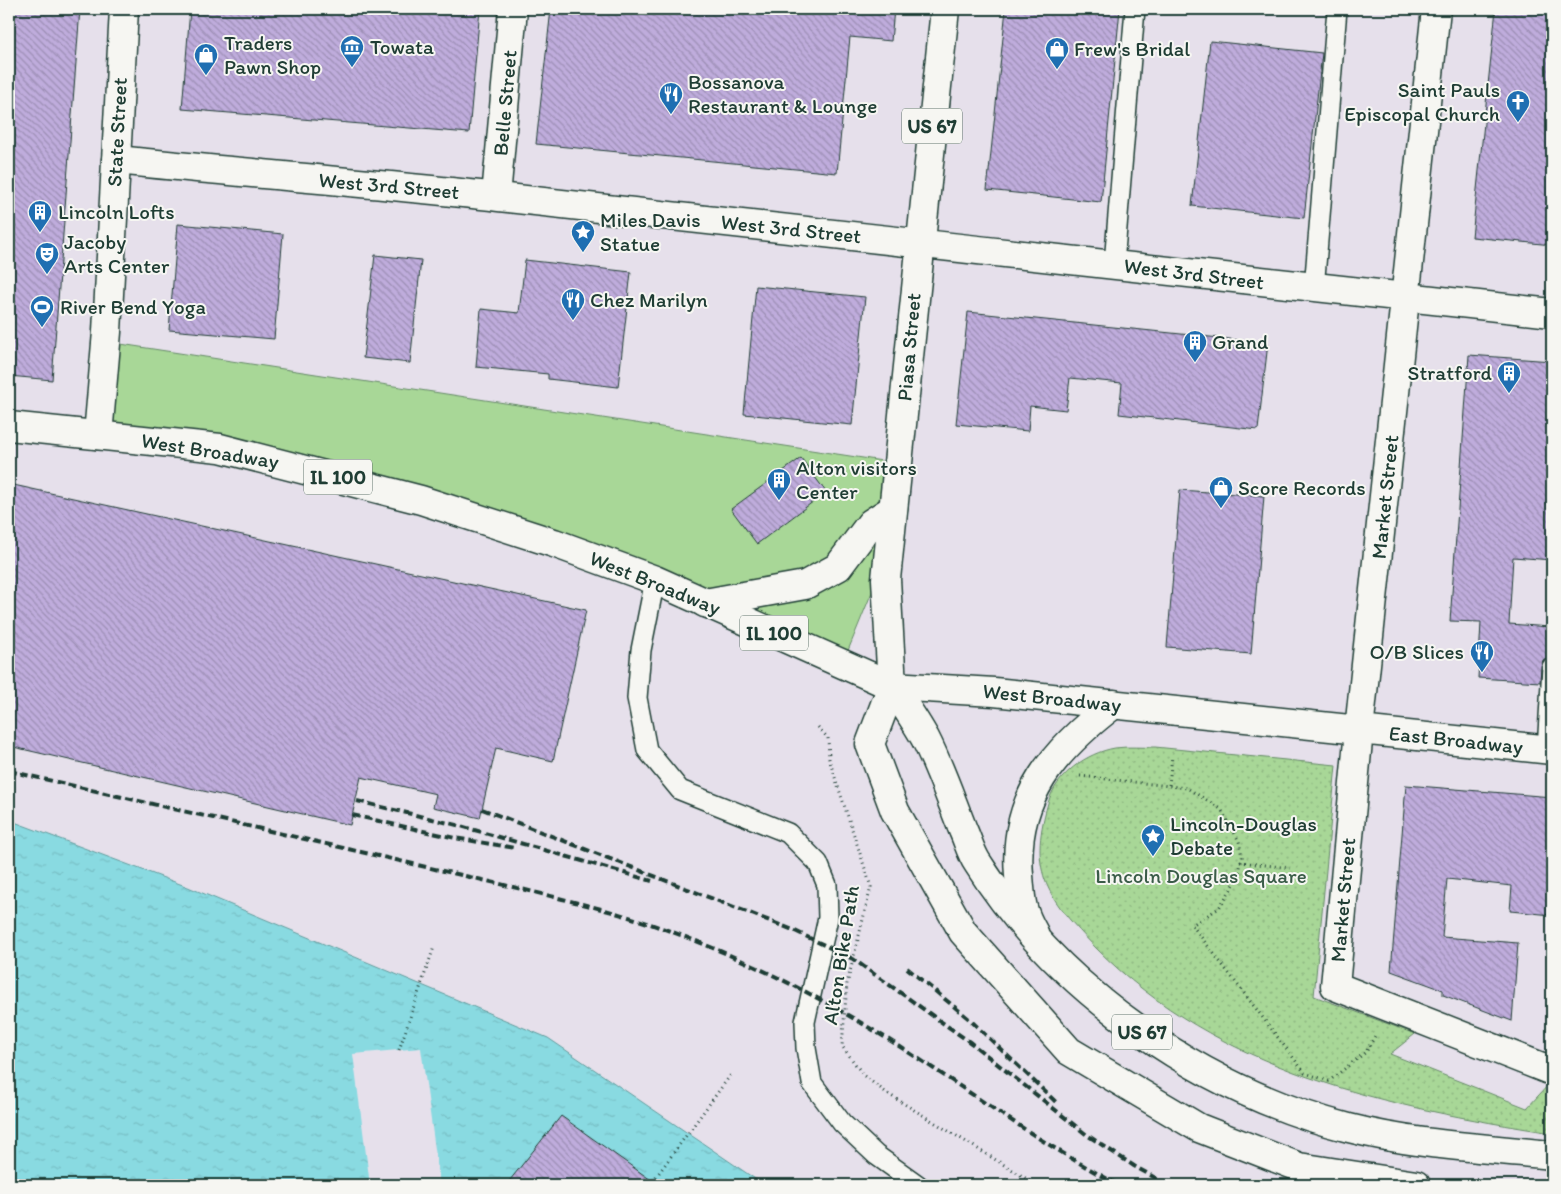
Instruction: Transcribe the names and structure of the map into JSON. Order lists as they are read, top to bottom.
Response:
{
  "streets": {
    "main road": [
      "Belle Street",
      "US 67",
      "State Street",
      "West 3rd Street",
      "Piasa Street",
      "West Broadway",
      "IL 100",
      "Market Street",
      "East Broadway"
    ],
    "path": ["Alton Bike Path"]
  },
  "crossings": [
    ["Belle Street", "West 3rd Street"],
    ["US 67", "Piasa Street"],
    ["US 67", "West Broadway"],
    ["State Street", "West 3rd Street"],
    ["State Street", "West Broadway"],
    ["West 3rd Street", "Piasa Street"],
    ["West 3rd Street", "Market Street"],
    ["Piasa Street", "West Broadway"],
    ["West Broadway", "Market Street"],
    ["West Broadway", "East Broadway"],
    ["Market Street", "East Broadway"]
  ],
  "parks": ["Lincoln Douglas Square"],
  "places": {
    "museum": ["Towata"],
    "shop": ["Frew's Bridal", "Traders Pawn Shop", "Score Records"],
    "restaurant": ["Bossanova Restaurant & Lounge", "Chez Marilyn", "O/B Slices"],
    "church": ["Saint Pauls Episcopal Church"],
    "building": [
      "Lincoln Lofts",
      "Grand",
      "Stratford",
      "Alton visitors Center"
    ],
    "place": ["Miles Davis Statue", "Lincoln-Douglas Debate"],
    "theatre": ["Jacoby Arts Center"],
    "sports": ["River Bend Yoga"]
  }
}
